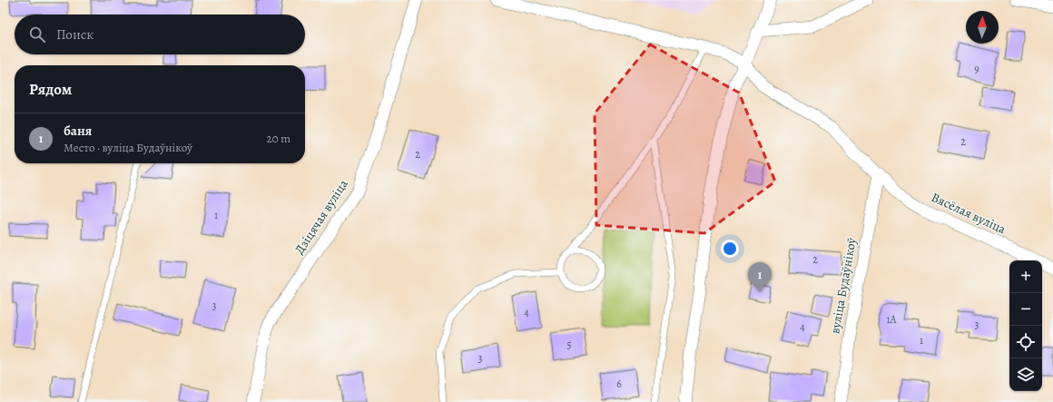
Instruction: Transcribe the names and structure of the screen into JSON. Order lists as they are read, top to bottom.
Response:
{
  "streets": {
    "street": ["Вясёлая вуліца", "Дзіцячая вуліца", "вуліца Будаўнікоў"]
  },
  "crossings": [
    ["Вясёлая вуліца", "вуліца Будаўнікоў"]
  ],
  "house_numbers": [
    "9",
    "2",
    "2",
    "1",
    "2",
    "3",
    "4",
    "1А",
    "3",
    "4",
    "1",
    "5",
    "3",
    "6"
  ],
  "north": "top",
  "page": {
    "search": "Поиск",
    "heading": "Рядом",
    "list": [
      {
        "mark": "1",
        "name": "баня",
        "note": "Место · вуліца Будаўнікоў",
        "value": "20 m"
      }
    ],
    "map_buttons": ["+", "−"],
    "pins": "1"
  }
}
